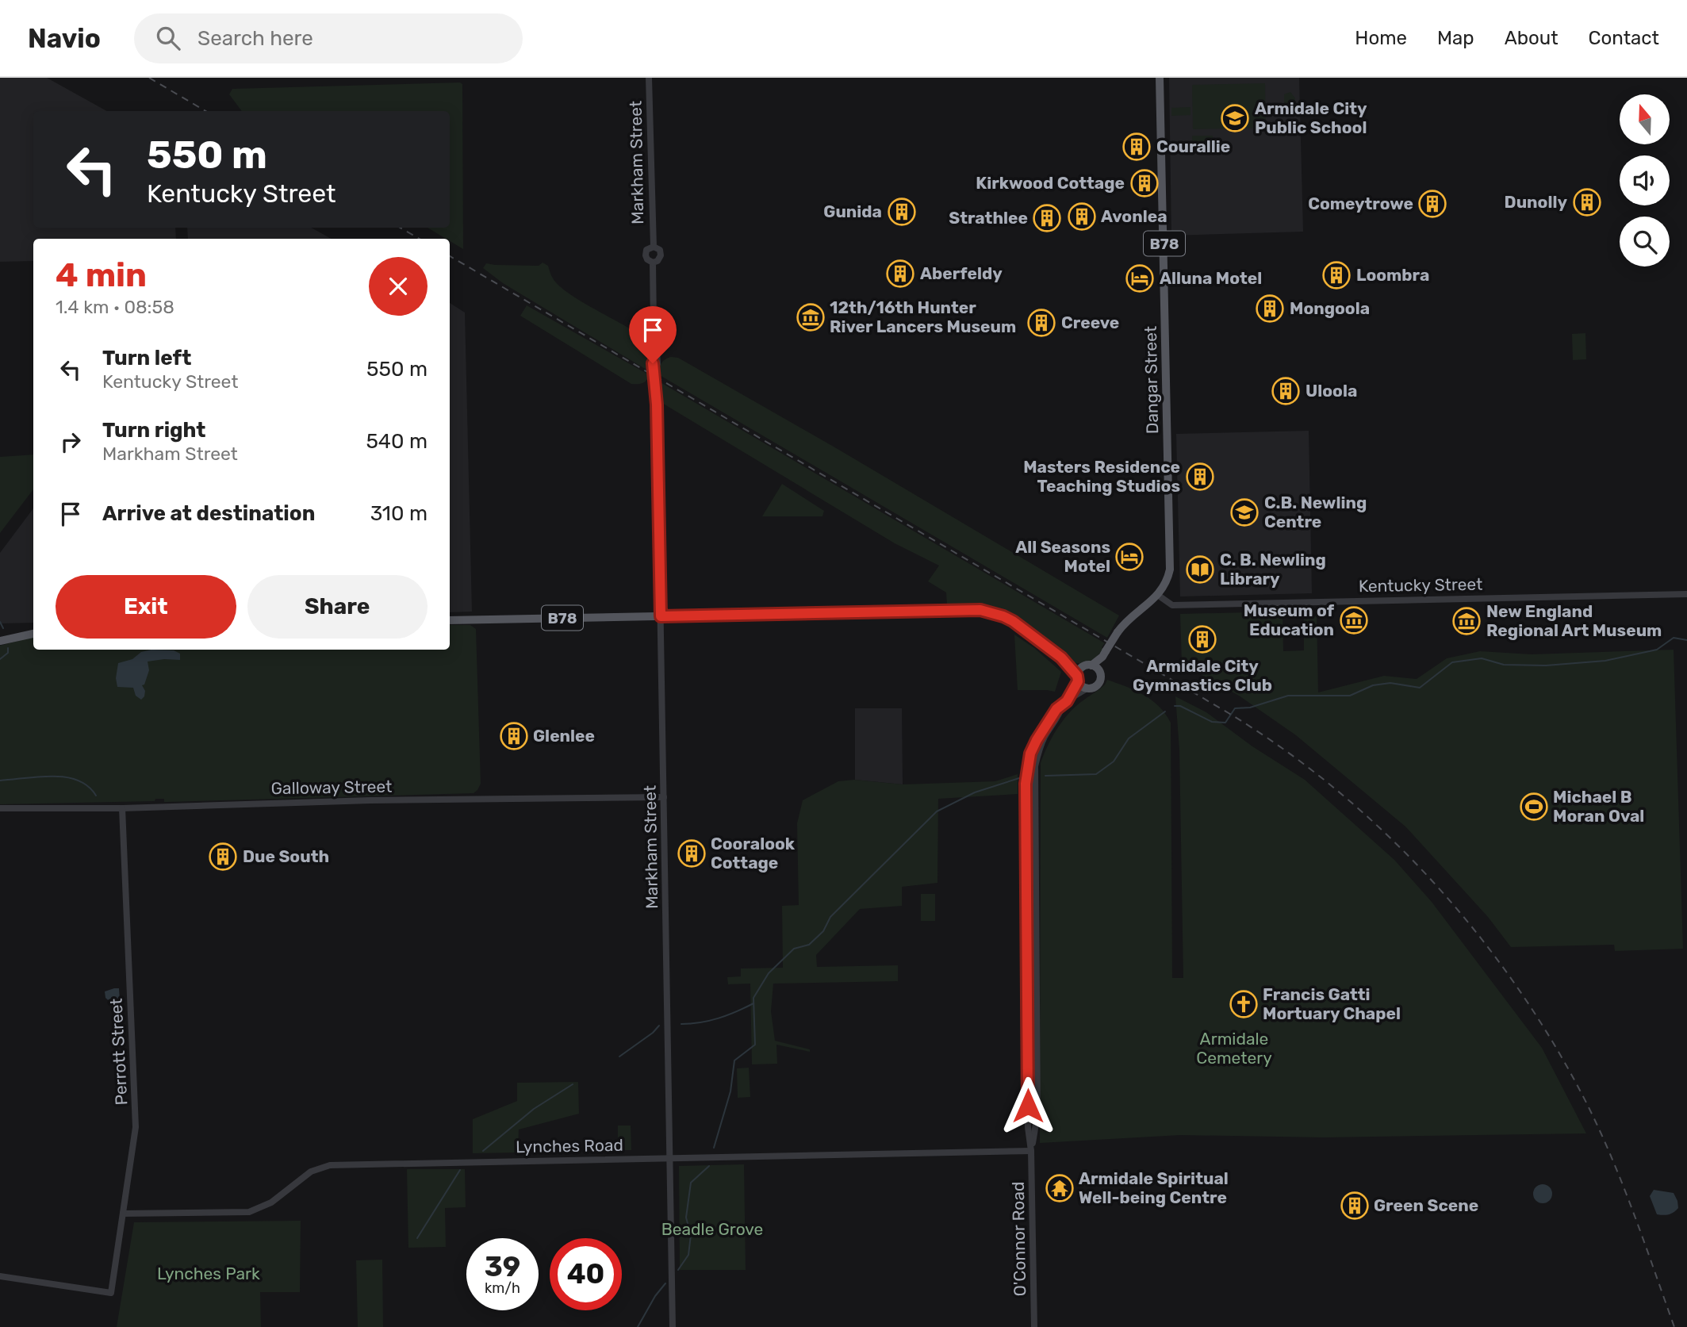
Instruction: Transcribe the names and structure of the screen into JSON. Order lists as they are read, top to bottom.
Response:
{
  "streets": {
    "main road": ["B78", "Dangar Street"],
    "street": [
      "Markham Street",
      "Kentucky Street",
      "Galloway Street",
      "Perrott Street",
      "Lynches Road",
      "O'Connor Road"
    ]
  },
  "crossings": [
    ["Markham Street", "B78"],
    ["Markham Street", "Galloway Street"],
    ["Markham Street", "Lynches Road"],
    ["B78", "Dangar Street"],
    ["B78", "O'Connor Road"],
    ["Dangar Street", "Kentucky Street"],
    ["Dangar Street", "O'Connor Road"],
    ["Galloway Street", "Perrott Street"],
    ["Perrott Street", "Lynches Road"],
    ["Lynches Road", "O'Connor Road"]
  ],
  "parks": ["Armidale Cemetery", "Beadle Grove", "Lynches Park"],
  "places": {
    "school or university": ["Armidale City Public School", "C.B. Newling Centre"],
    "building": [
      "Courallie",
      "Kirkwood Cottage",
      "Dunolly",
      "Comeytrowe",
      "Gunida",
      "Avonlea",
      "Strathlee",
      "Aberfeldy",
      "Loombra",
      "Mongoola",
      "Creeve",
      "Uloola",
      "Masters Residence Teaching Studios",
      "Armidale City Gymnastics Club",
      "Glenlee",
      "Cooralook Cottage",
      "Due South",
      "Green Scene"
    ],
    "hotel": ["Alluna Motel", "All Seasons Motel"],
    "museum": ["12th/16th Hunter River Lancers Museum", "Museum of Education", "New England Regional Art Museum"],
    "library": ["C. B. Newling Library"],
    "sports": ["Michael B Moran Oval"],
    "church": ["Francis Gatti Mortuary Chapel"],
    "temple": ["Armidale Spiritual Well-being Centre"]
  },
  "north": "top",
  "page": {
    "header": "Navio",
    "search": "Search here",
    "nav": [
      "Home",
      "Map",
      "About",
      "Contact"
    ],
    "turn": ["550 m", "Kentucky Street"],
    "heading": ["4 min", "1.4 km · 08:58"],
    "list": [
      {
        "name": "Turn left",
        "note": "Kentucky Street",
        "value": "550 m"
      },
      {
        "name": "Turn right",
        "note": "Markham Street",
        "value": "540 m"
      },
      {
        "name": "Arrive at destination",
        "value": "310 m"
      }
    ],
    "buttons": ["Exit", "Share"],
    "speed": "39 km/h",
    "limit": "40"
  }
}
